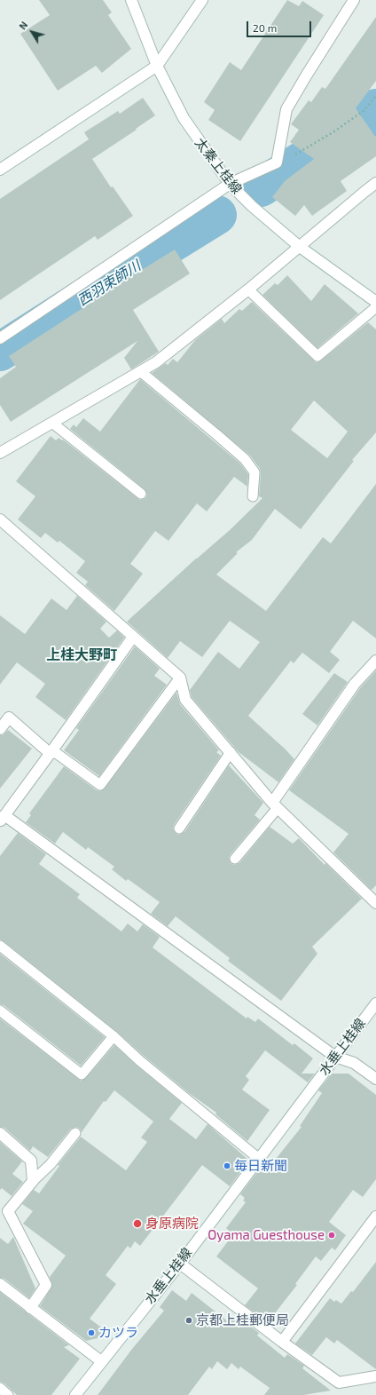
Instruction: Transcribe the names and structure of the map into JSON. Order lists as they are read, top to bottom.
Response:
{
  "streets": {
    "street": ["太秦上桂線", "水垂上桂線"]
  },
  "districts": ["上桂大野町"],
  "water": ["西羽束師川"],
  "places": [
    "毎日新聞",
    "身原病院",
    "Oyama Guesthouse",
    "京都上桂郵便局",
    "カツラ"
  ],
  "scale_bar": "20 m",
  "north": "top left"
}
